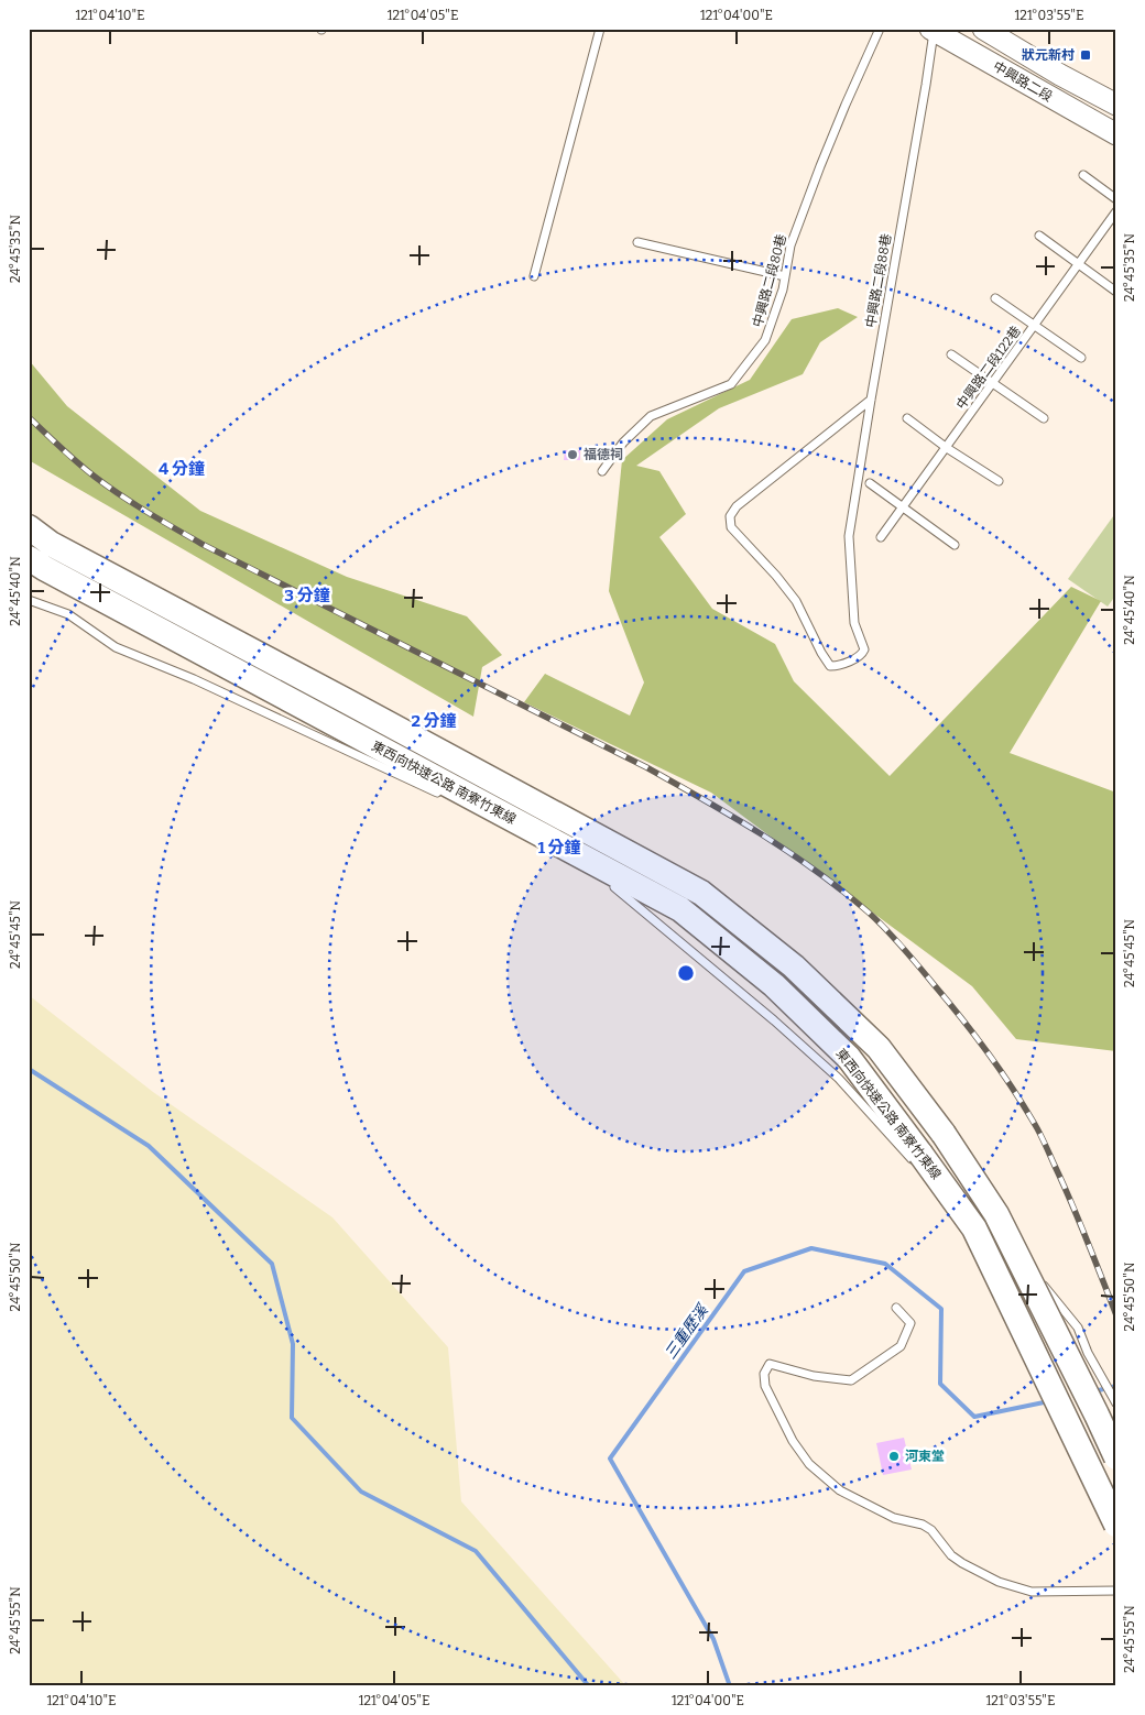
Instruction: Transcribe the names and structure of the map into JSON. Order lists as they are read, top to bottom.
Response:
{
  "streets": {
    "highway": ["東西向快速公路 南寮竹東線"],
    "main road": ["中興路二段"],
    "lane": ["中興路二段80巷", "中興路二段88巷", "中興路二段122巷"]
  },
  "crossings": [
    ["中興路二段", "中興路二段88巷"]
  ],
  "water": ["三重歷溪"],
  "places": {
    "transit": ["狀元新村"],
    "other": ["福德祠", "河東堂"]
  },
  "coordinates": [
    "121°04'10\"E",
    "121°04'05\"E",
    "121°04'00\"E",
    "121°03'55\"E",
    "24°45'35\"N",
    "24°45'40\"N",
    "24°45'45\"N",
    "24°45'50\"N",
    "24°45'55\"N"
  ],
  "rings": [
    "4 分鐘",
    "3 分鐘",
    "2 分鐘",
    "1 分鐘"
  ]
}
